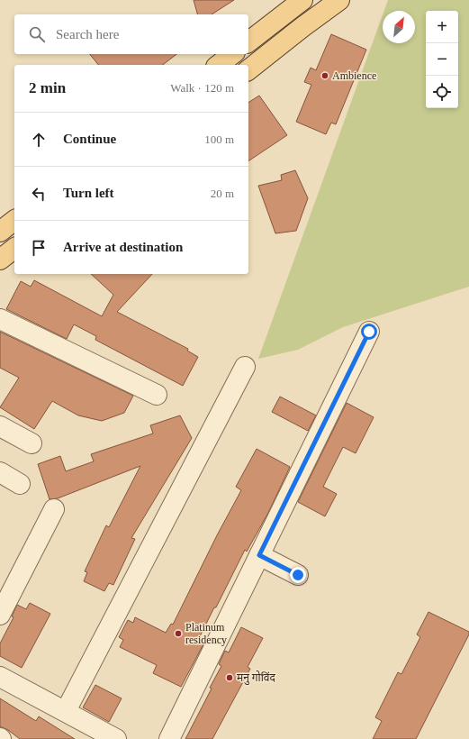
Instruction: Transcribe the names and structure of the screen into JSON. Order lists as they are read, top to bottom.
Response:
{
  "places": ["Ambience", "Platinum residency", "मनु गोविंद"],
  "north": "top right",
  "page": {
    "map_buttons": ["+", "−"],
    "search": "Search here",
    "heading": ["2 min", "Walk · 120 m"],
    "list": [
      ["Continue", "100 m"],
      ["Turn left", "20 m"],
      "Arrive at destination"
    ]
  }
}
